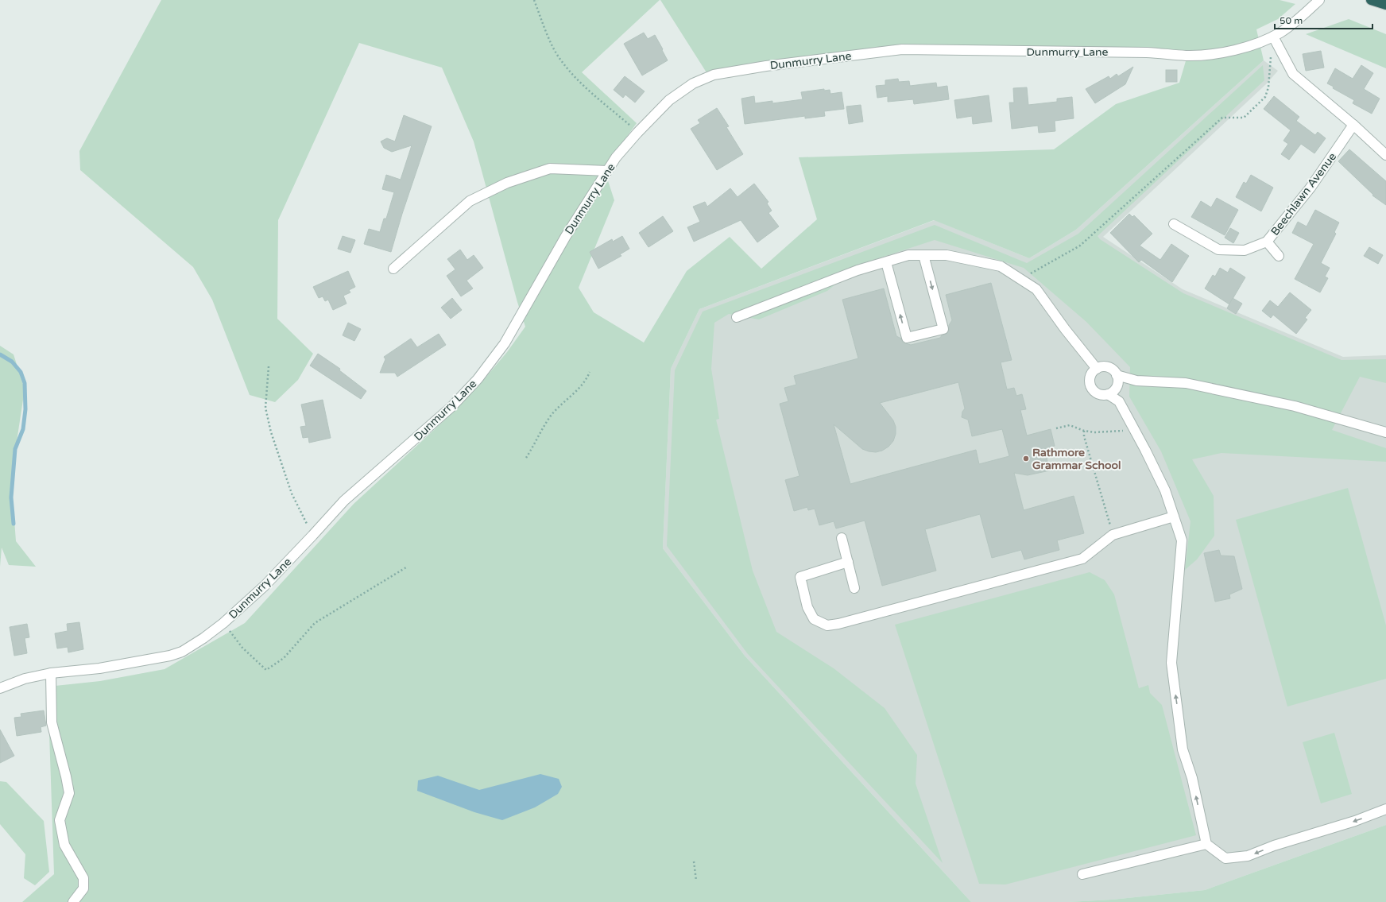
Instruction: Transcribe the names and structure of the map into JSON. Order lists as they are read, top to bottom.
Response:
{
  "streets": {
    "street": ["Dunmurry Lane", "Beechlawn Avenue"]
  },
  "places": ["Rathmore Grammar School"],
  "scale_bar": "50 m"
}
